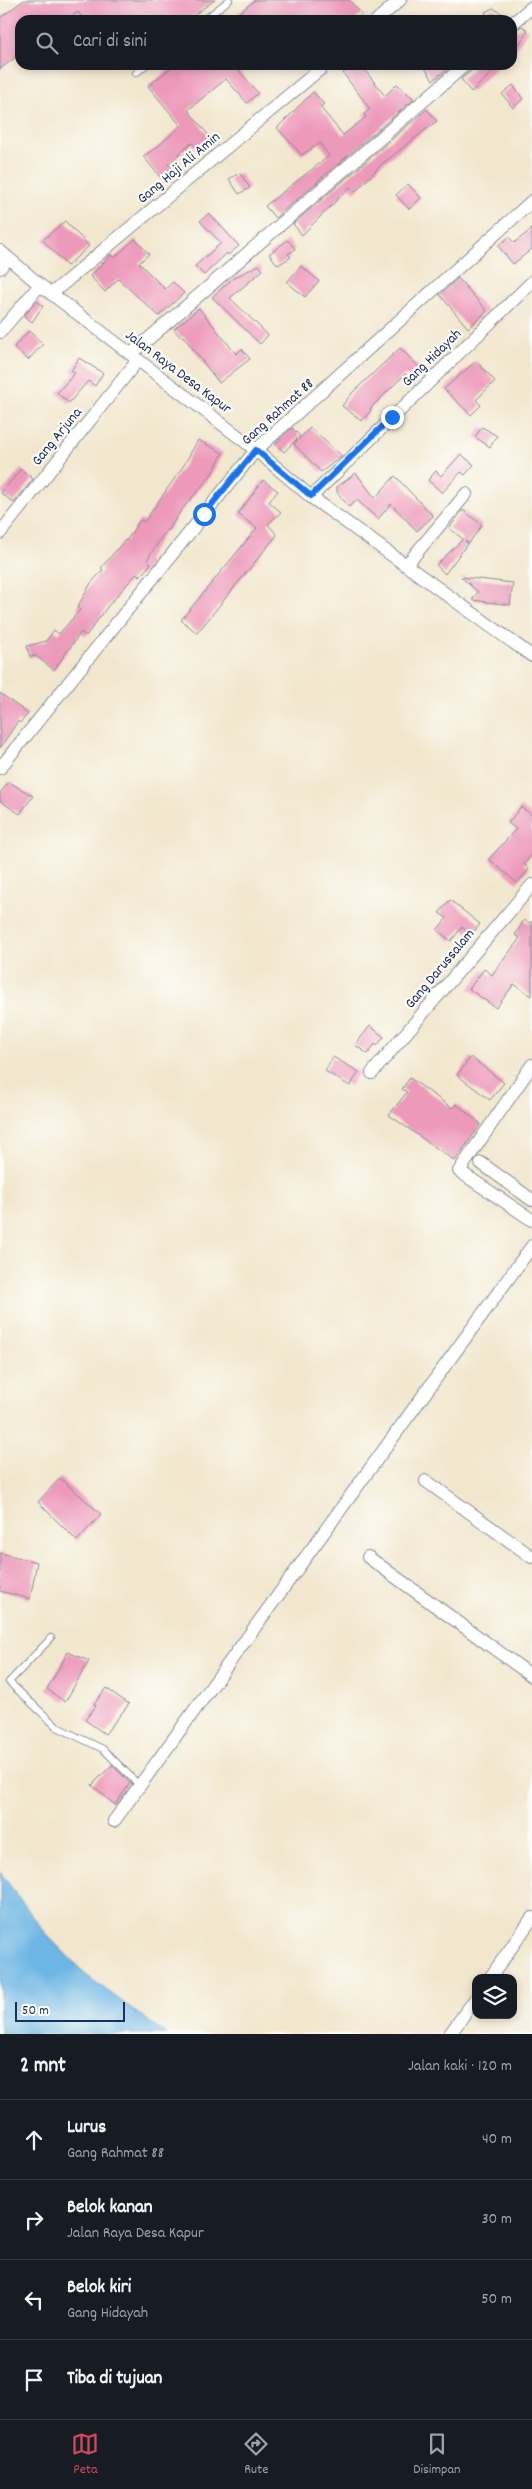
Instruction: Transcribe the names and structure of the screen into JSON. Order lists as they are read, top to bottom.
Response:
{
  "streets": {
    "street": [
      "Gang Haji Ali Amin",
      "Gang Hidayah",
      "Jalan Raya Desa Kapur",
      "Gang Rahmat 88",
      "Gang Arjuna",
      "Gang Darussalam"
    ]
  },
  "crossings": [
    ["Gang Haji Ali Amin", "Jalan Raya Desa Kapur"],
    ["Gang Hidayah", "Jalan Raya Desa Kapur"],
    ["Jalan Raya Desa Kapur", "Gang Rahmat 88"],
    ["Jalan Raya Desa Kapur", "Gang Arjuna"]
  ],
  "scale_bar": "50 m",
  "page": {
    "search": "Cari di sini",
    "scale": "50 m",
    "heading": ["2 mnt", "Jalan kaki · 120 m"],
    "list": [
      ["Lurus", "Gang Rahmat 88", "40 m"],
      ["Belok kanan", "Jalan Raya Desa Kapur", "30 m"],
      ["Belok kiri", "Gang Hidayah", "50 m"],
      "Tiba di tujuan"
    ],
    "nav": ["Peta", "Rute", "Disimpan"]
  }
}
